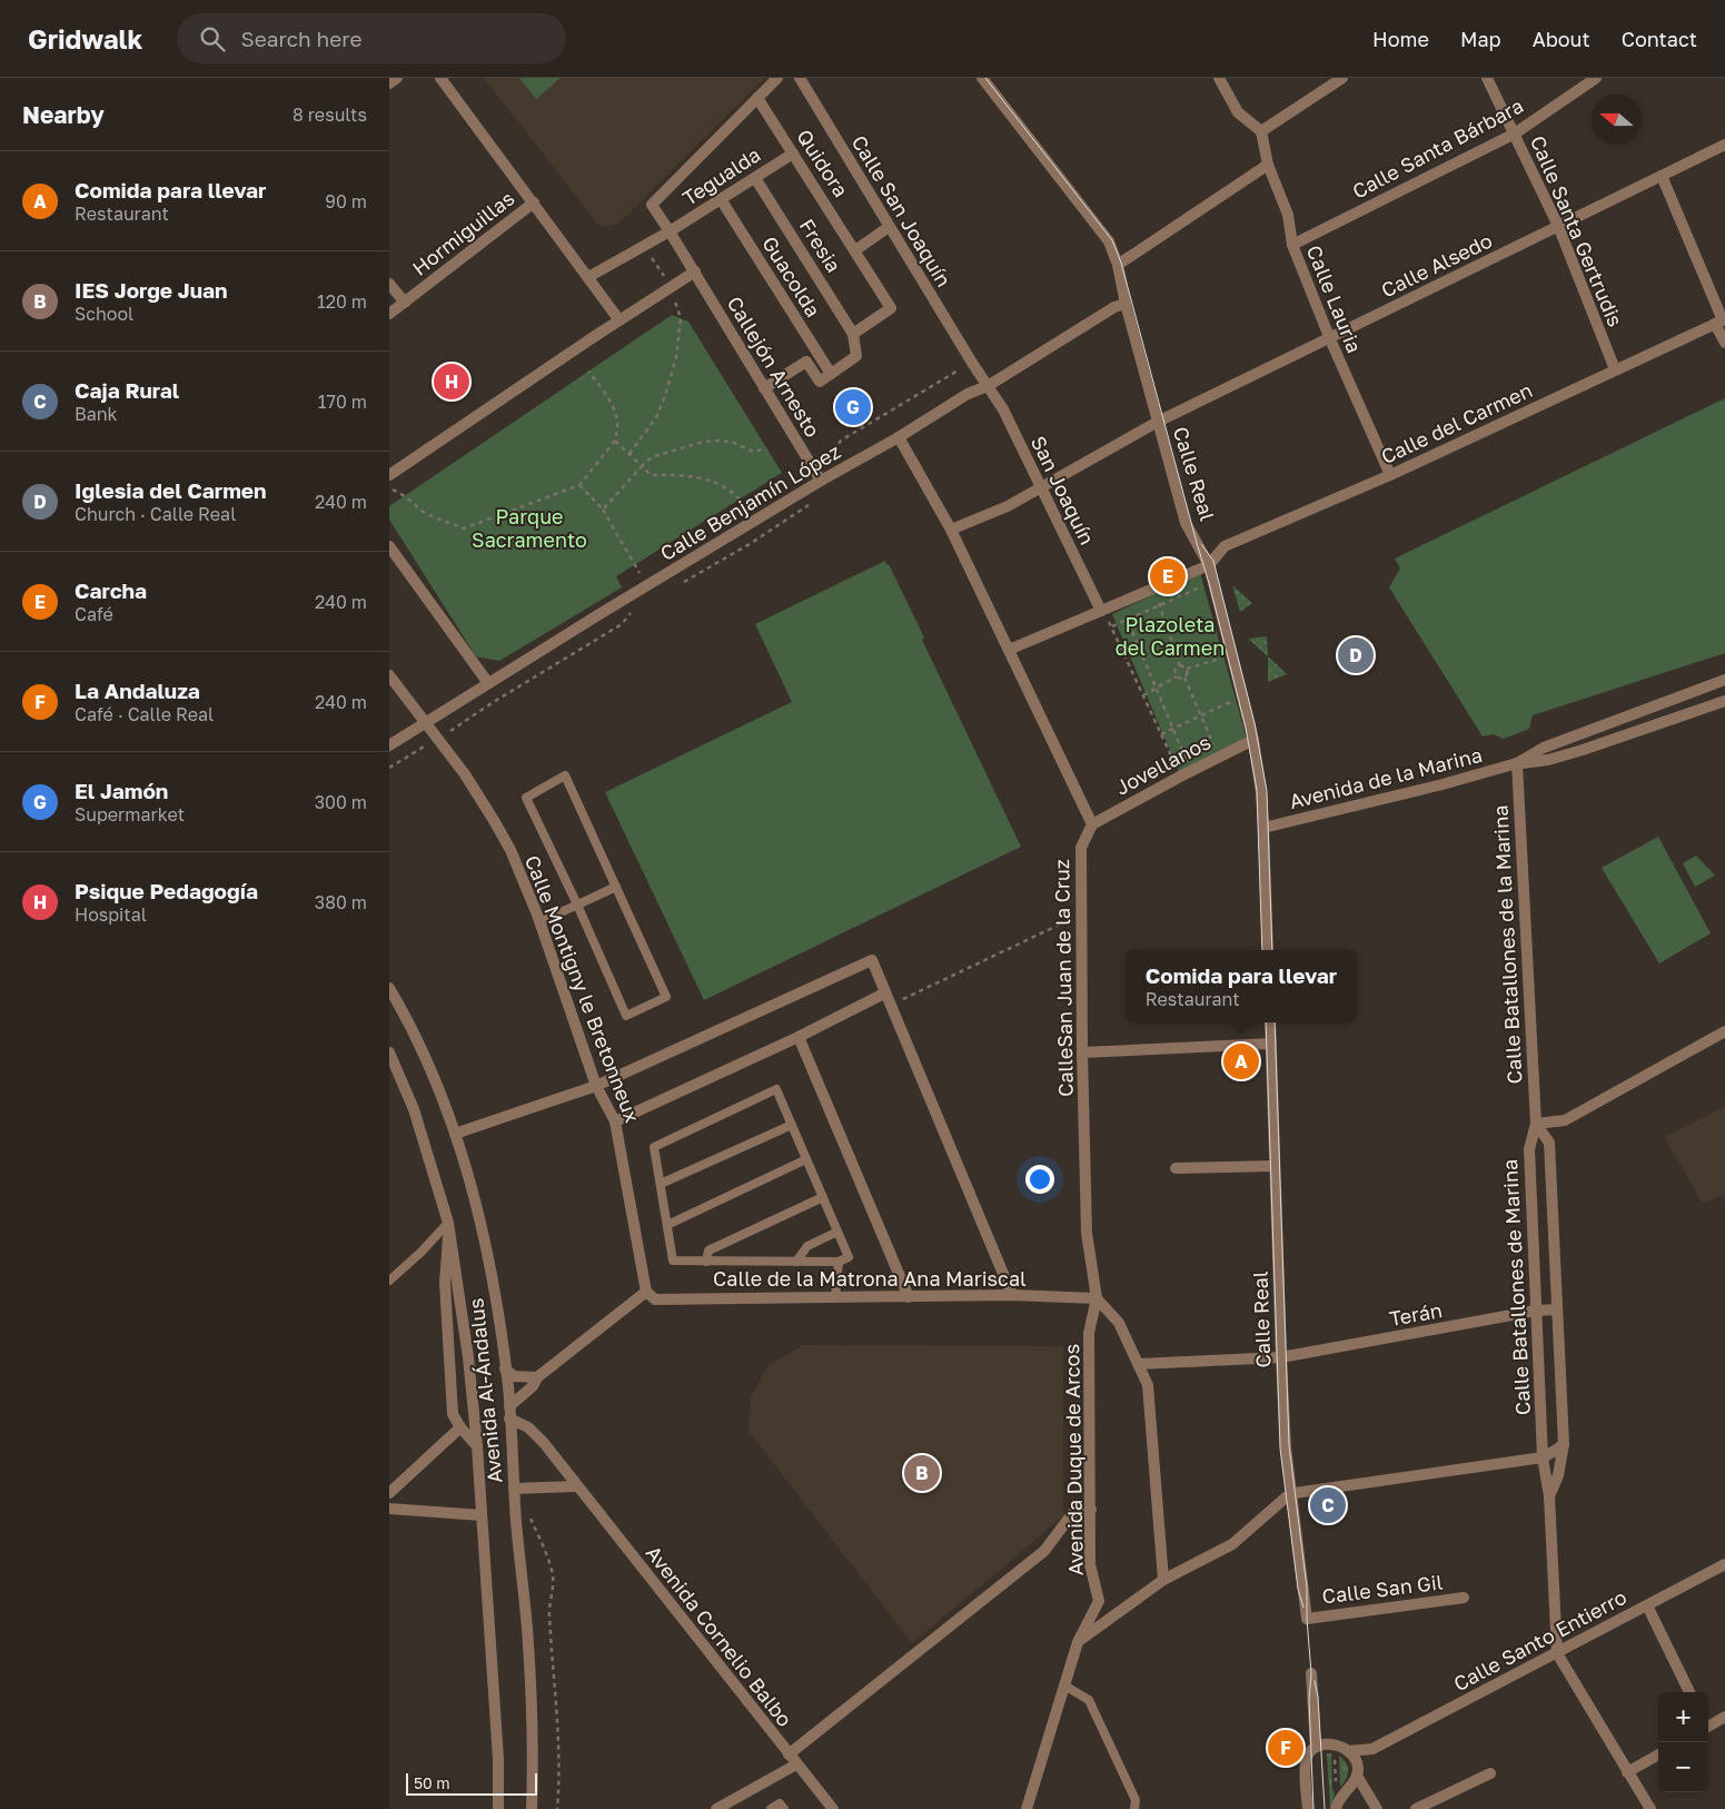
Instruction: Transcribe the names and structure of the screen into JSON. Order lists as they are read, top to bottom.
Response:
{
  "streets": {
    "street": [
      "Calle Santa Bárbara",
      "Quidora",
      "Tegualda",
      "Calle San Joaquín",
      "Calle Santa Gertrudis",
      "Hormiguillas",
      "Fresia",
      "Calle Alsedo",
      "Guacolda",
      "Calle Lauria",
      "Callejón Arnesto",
      "Calle del Carmen",
      "Calle Real",
      "San Joaquín",
      "Calle Benjamín López",
      "Jovellanos",
      "Avenida de la Marina",
      "Calle Batallones de la Marina",
      "CalleSan Juan de la Cruz",
      "Calle Montigny le Bretonneux",
      "Calle de la Matrona Ana Mariscal",
      "Calle Batallones de Marina",
      "Terán",
      "Avenida Al-Ándalus",
      "Avenida Duque de Arcos",
      "Calle San Gil",
      "Avenida Cornelio Balbo",
      "Calle Santo Entierro"
    ]
  },
  "crossings": [
    ["Calle Santa Bárbara", "Calle Santa Gertrudis"],
    ["Calle Santa Bárbara", "Calle Lauria"],
    ["Quidora", "Tegualda"],
    ["Quidora", "Fresia"],
    ["Quidora", "Callejón Arnesto"],
    ["Tegualda", "Fresia"],
    ["Tegualda", "Guacolda"],
    ["Tegualda", "Callejón Arnesto"],
    ["Calle San Joaquín", "San Joaquín"],
    ["Calle San Joaquín", "Calle Benjamín López"],
    ["Calle Santa Gertrudis", "Calle Alsedo"],
    ["Calle Santa Gertrudis", "Calle del Carmen"],
    ["Calle Alsedo", "Calle Lauria"],
    ["Calle Alsedo", "Calle Real"],
    ["Calle Alsedo", "San Joaquín"],
    ["Calle Lauria", "Calle del Carmen"],
    ["Callejón Arnesto", "Calle Benjamín López"],
    ["Calle del Carmen", "Calle Real"],
    ["Calle Real", "Calle Benjamín López"],
    ["Calle Real", "Jovellanos"],
    ["Calle Real", "Avenida de la Marina"],
    ["Calle Real", "Terán"],
    ["Calle Real", "Calle San Gil"],
    ["San Joaquín", "Calle Benjamín López"],
    ["Calle Benjamín López", "Calle Montigny le Bretonneux"],
    ["Jovellanos", "CalleSan Juan de la Cruz"],
    ["Avenida de la Marina", "Calle Batallones de la Marina"],
    ["Calle Batallones de la Marina", "Calle Batallones de Marina"],
    ["CalleSan Juan de la Cruz", "Calle de la Matrona Ana Mariscal"],
    ["CalleSan Juan de la Cruz", "Avenida Duque de Arcos"],
    ["Calle Montigny le Bretonneux", "Calle de la Matrona Ana Mariscal"],
    ["Calle de la Matrona Ana Mariscal", "Avenida Duque de Arcos"],
    ["Calle Batallones de Marina", "Terán"],
    ["Avenida Al-Ándalus", "Avenida Cornelio Balbo"]
  ],
  "parks": ["Parque Sacramento", "Plazoleta del Carmen"],
  "scale_bar": "50 m",
  "north": "left",
  "page": {
    "header": "Gridwalk",
    "search": "Search here",
    "nav": [
      "Home",
      "Map",
      "About",
      "Contact"
    ],
    "heading": ["Nearby", "8 results"],
    "list": [
      {
        "mark": "A",
        "name": "Comida para llevar",
        "note": "Restaurant",
        "value": "90 m"
      },
      {
        "mark": "B",
        "name": "IES Jorge Juan",
        "note": "School",
        "value": "120 m"
      },
      {
        "mark": "C",
        "name": "Caja Rural",
        "note": "Bank",
        "value": "170 m"
      },
      {
        "mark": "D",
        "name": "Iglesia del Carmen",
        "note": "Church · Calle Real",
        "value": "240 m"
      },
      {
        "mark": "E",
        "name": "Carcha",
        "note": "Café",
        "value": "240 m"
      },
      {
        "mark": "F",
        "name": "La Andaluza",
        "note": "Café · Calle Real",
        "value": "240 m"
      },
      {
        "mark": "G",
        "name": "El Jamón",
        "note": "Supermarket",
        "value": "300 m"
      },
      {
        "mark": "H",
        "name": "Psique Pedagogía",
        "note": "Hospital",
        "value": "380 m"
      }
    ],
    "pins": [
      "H",
      "G",
      "E",
      "D",
      "A",
      "B",
      "C",
      "F"
    ],
    "popup": ["Comida para llevar", "Restaurant"],
    "map_buttons": ["+", "−"],
    "scale": "50 m"
  }
}
